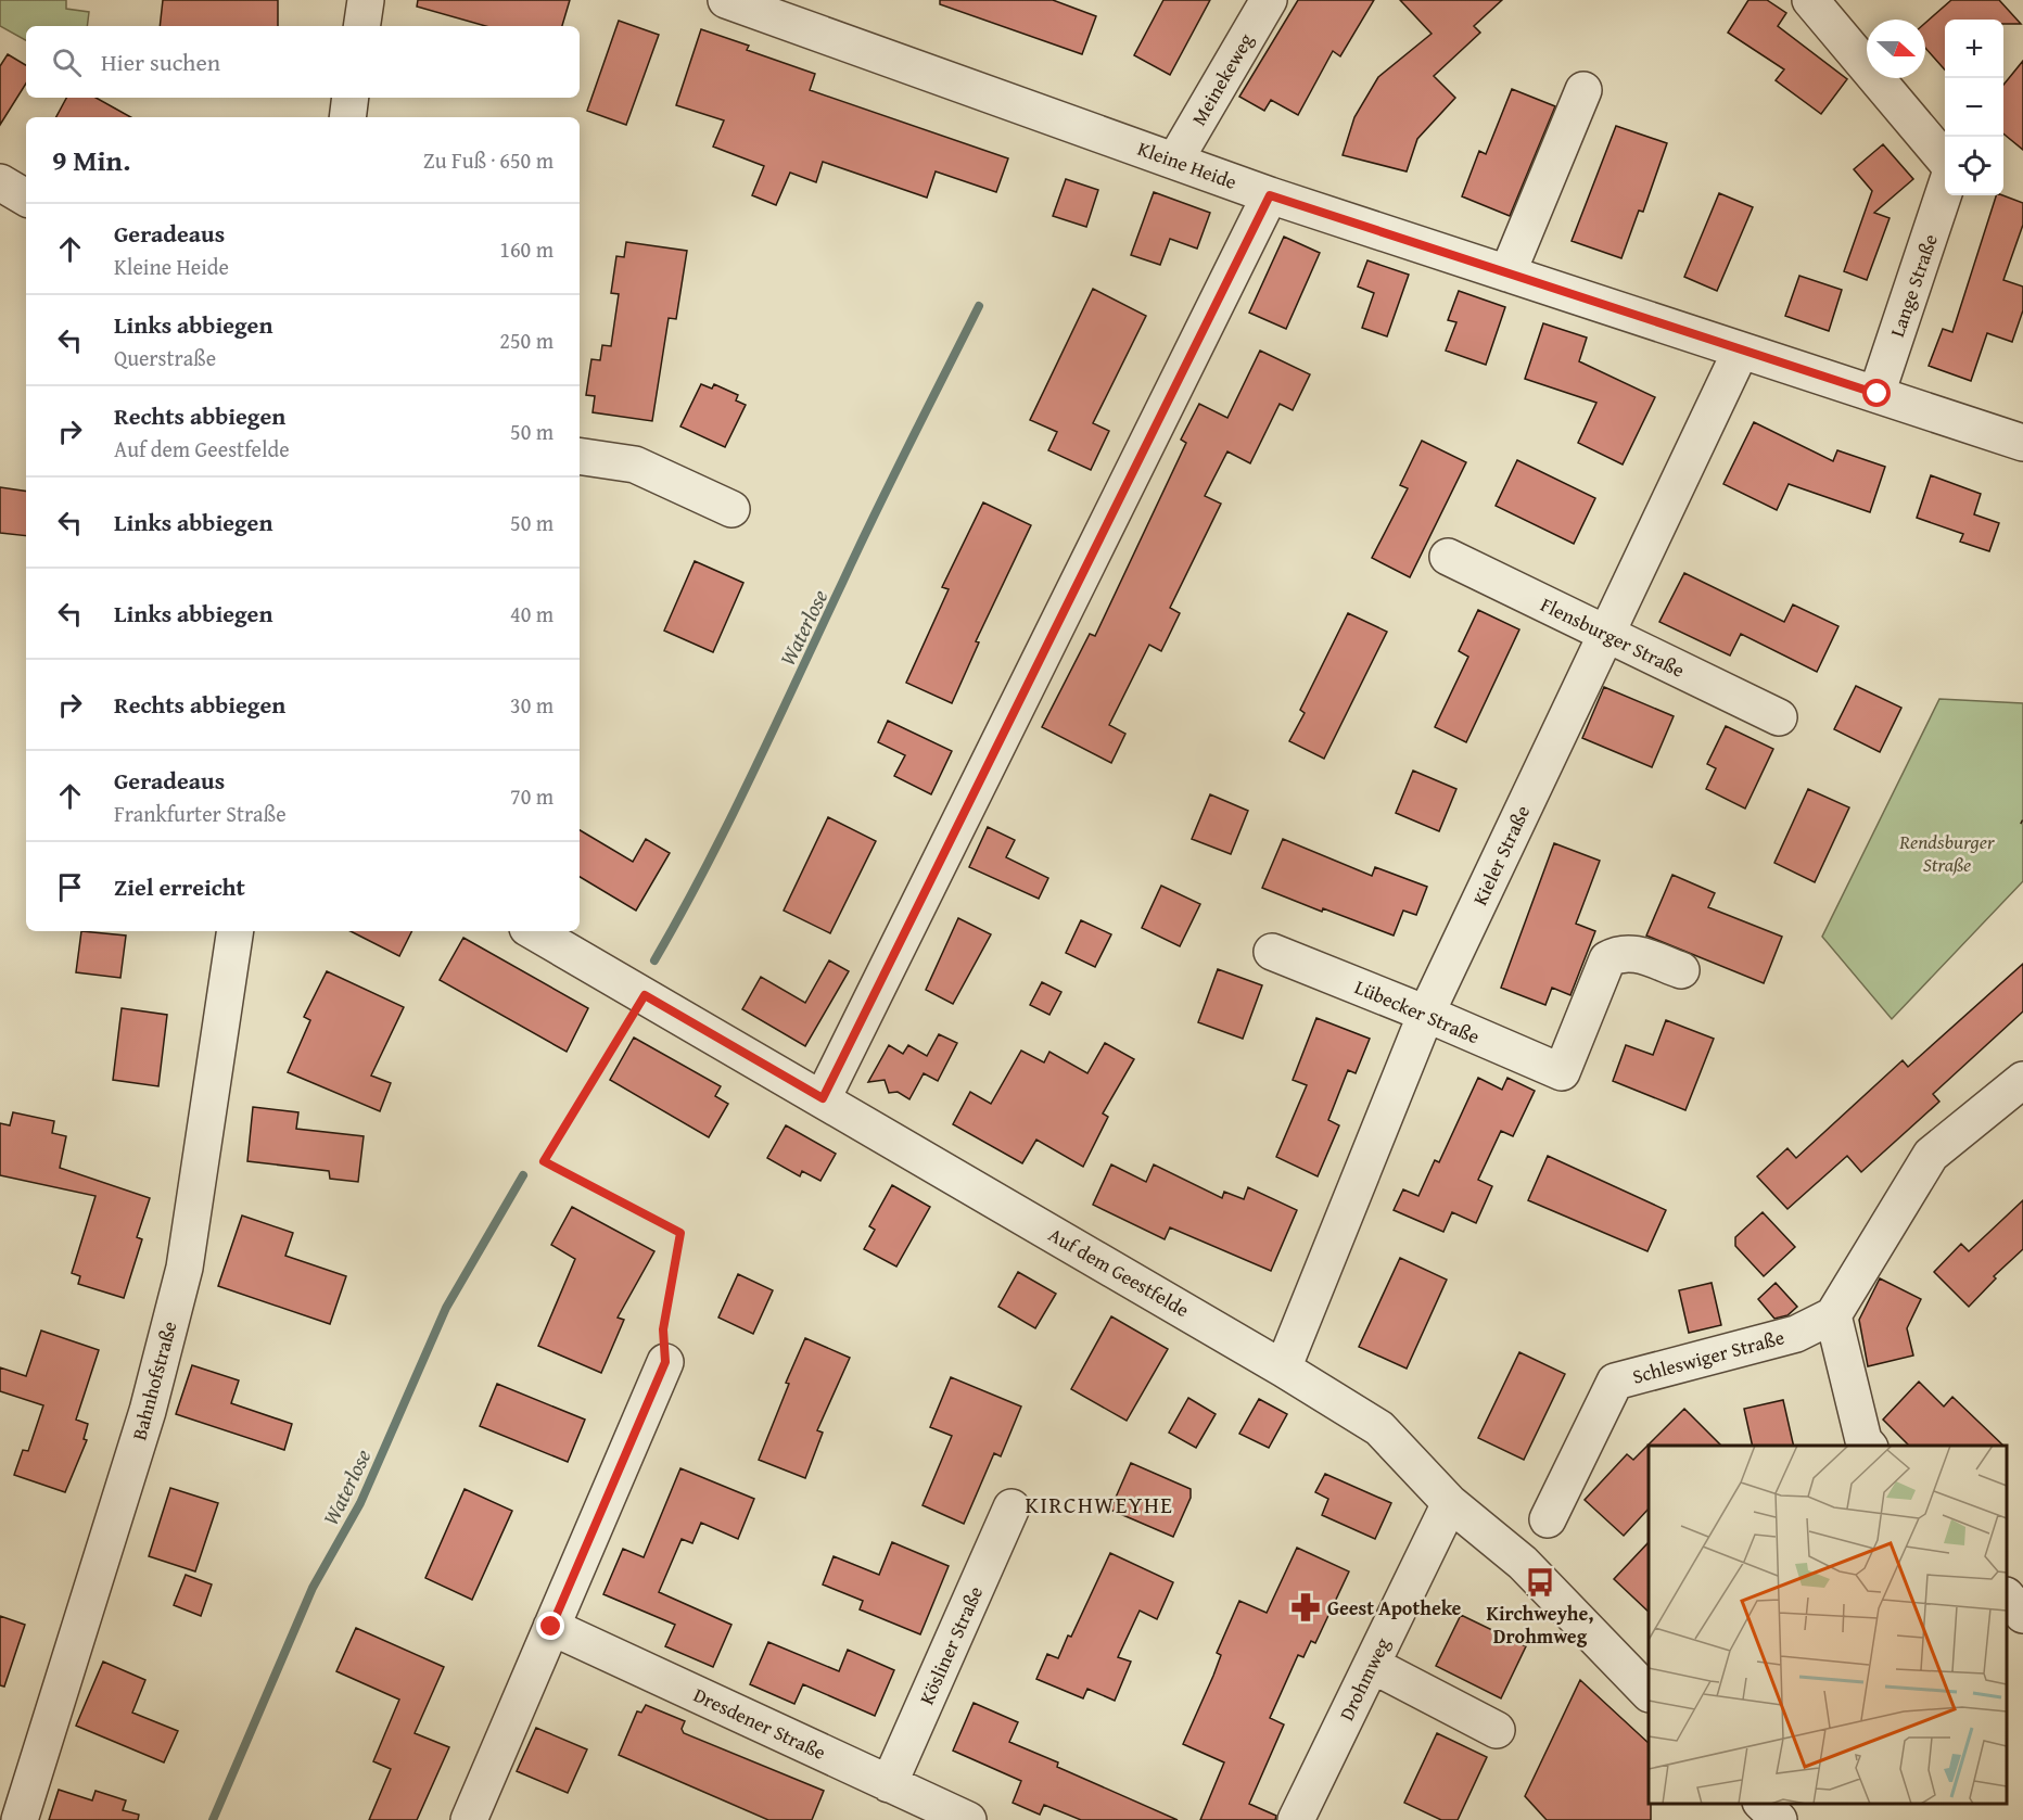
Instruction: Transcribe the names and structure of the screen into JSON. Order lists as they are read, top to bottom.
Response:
{
  "streets": {
    "street": [
      "Meinekeweg",
      "Kleine Heide",
      "Lange Straße",
      "Flensburger Straße",
      "Kieler Straße",
      "Lübecker Straße",
      "Auf dem Geestfelde",
      "Schleswiger Straße",
      "Bahnhofstraße",
      "Kösliner Straße",
      "Drohmweg",
      "Dresdener Straße"
    ]
  },
  "crossings": [
    ["Meinekeweg", "Kleine Heide"],
    ["Kleine Heide", "Lange Straße"],
    ["Kleine Heide", "Kieler Straße"],
    ["Flensburger Straße", "Kieler Straße"],
    ["Kieler Straße", "Lübecker Straße"],
    ["Kieler Straße", "Auf dem Geestfelde"],
    ["Auf dem Geestfelde", "Drohmweg"],
    ["Kösliner Straße", "Dresdener Straße"]
  ],
  "districts": ["KIRCHWEYHE"],
  "water": ["Waterlose"],
  "parks": ["Rendsburger Straße"],
  "places": {
    "bus stop": ["Kirchweyhe, Drohmweg"],
    "pharmacy": ["Geest Apotheke"]
  },
  "north": "right",
  "page": {
    "map_buttons": ["+", "−"],
    "search": "Hier suchen",
    "heading": ["9 Min.", "Zu Fuß · 650 m"],
    "list": [
      ["Geradeaus", "Kleine Heide", "160 m"],
      ["Links abbiegen", "Querstraße", "250 m"],
      ["Rechts abbiegen", "Auf dem Geestfelde", "50 m"],
      ["Links abbiegen", "50 m"],
      ["Links abbiegen", "40 m"],
      ["Rechts abbiegen", "30 m"],
      ["Geradeaus", "Frankfurter Straße", "70 m"],
      "Ziel erreicht"
    ]
  }
}
